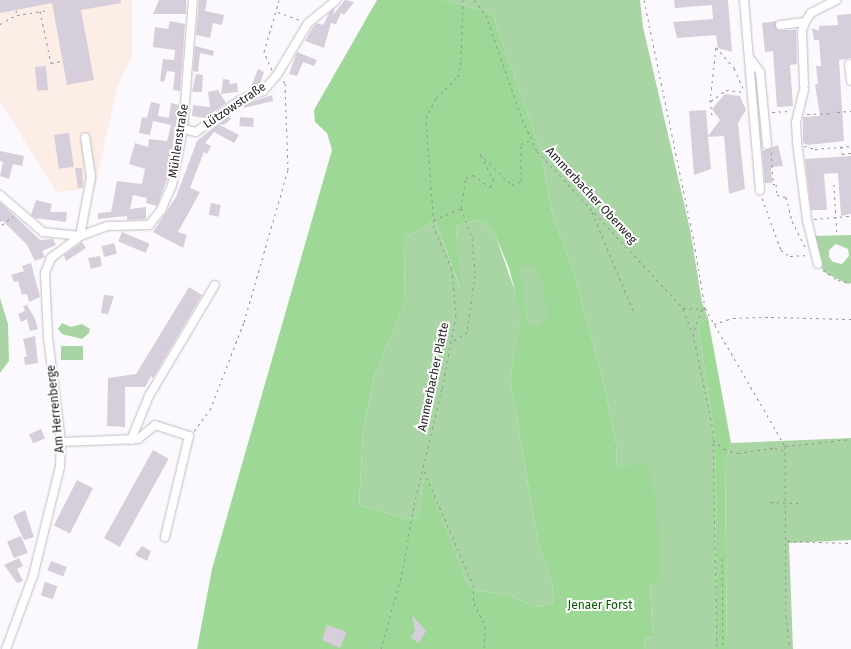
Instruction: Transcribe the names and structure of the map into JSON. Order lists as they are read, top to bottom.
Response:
{
  "streets": {
    "street": ["Lützowstraße", "Mühlenstraße", "Am Herrenberge"],
    "path": ["Ammerbacher Oberweg", "Ammerbacher Platte"]
  },
  "crossings": [
    ["Lützowstraße", "Mühlenstraße"],
    ["Mühlenstraße", "Am Herrenberge"]
  ],
  "parks": ["Jenaer Forst"]
}
